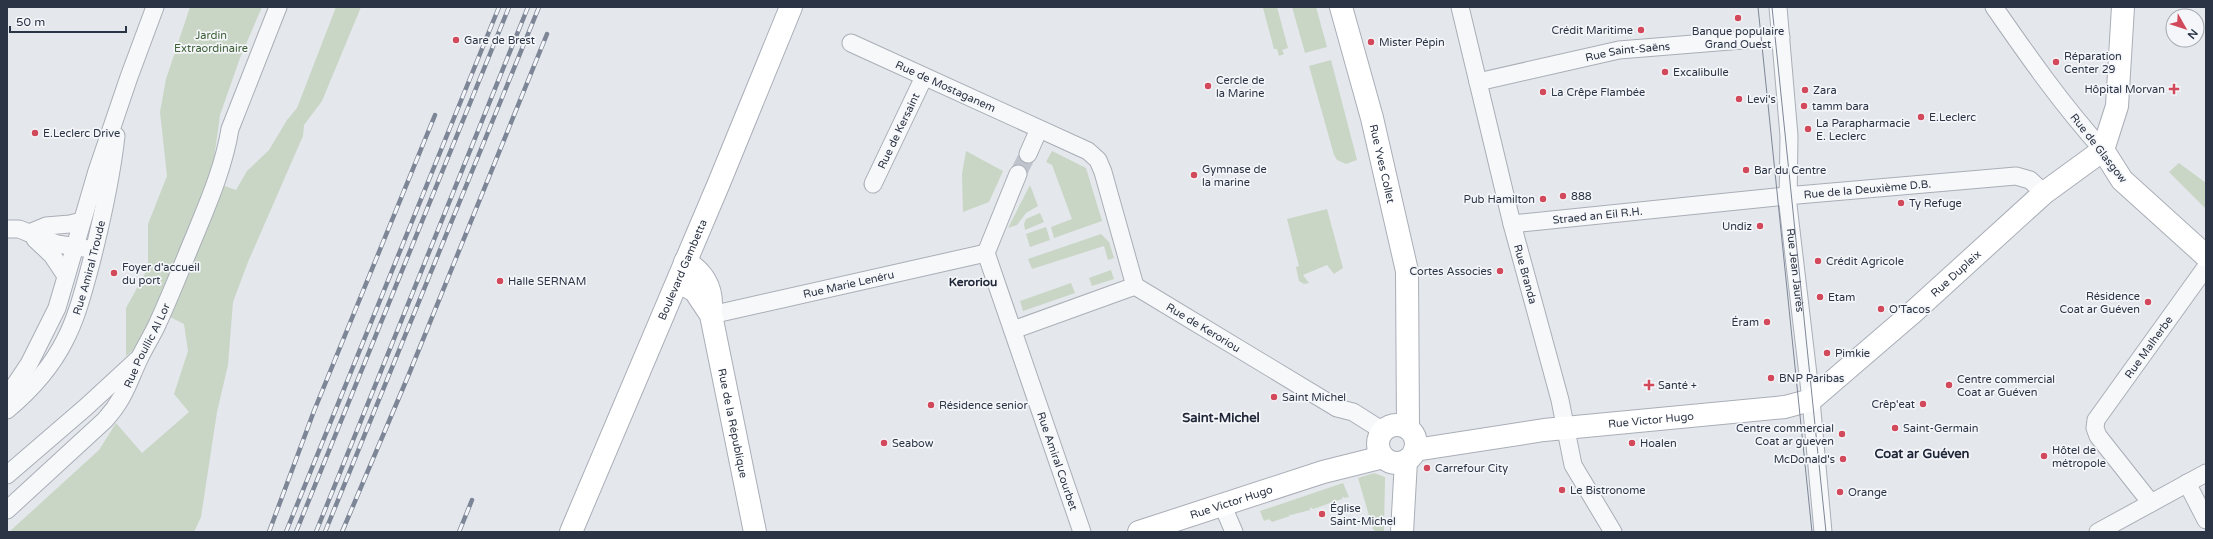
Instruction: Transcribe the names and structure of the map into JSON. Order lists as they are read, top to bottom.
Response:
{
  "streets": {
    "street": [
      "Rue Saint-Saëns",
      "Rue de Mostaganem",
      "Rue de Kersaint",
      "Rue de Glasgow",
      "Rue Yves Collet",
      "Rue de la Deuxième D.B.",
      "Straed an Eil R.H.",
      "Rue Amiral Troude",
      "Boulevard Gambetta",
      "Rue Jean Jaurès",
      "Rue Dupleix",
      "Rue Branda",
      "Rue Marie Lenéru",
      "Rue de Keroriou",
      "Rue Poullic Al Lor",
      "Rue Malherbe",
      "Rue Victor Hugo",
      "Rue de la République",
      "Rue Amiral Courbet"
    ]
  },
  "crossings": [
    ["Rue Saint-Saëns", "Rue Jean Jaurès"],
    ["Rue Saint-Saëns", "Rue Branda"],
    ["Rue de Mostaganem", "Rue de Kersaint"],
    ["Rue de Mostaganem", "Rue de Keroriou"],
    ["Rue de Glasgow", "Rue Dupleix"],
    ["Rue Yves Collet", "Rue de Keroriou"],
    ["Rue Yves Collet", "Rue Victor Hugo"],
    ["Rue de la Deuxième D.B.", "Straed an Eil R.H."],
    ["Rue de la Deuxième D.B.", "Rue Jean Jaurès"],
    ["Rue de la Deuxième D.B.", "Rue Dupleix"],
    ["Straed an Eil R.H.", "Rue Branda"],
    ["Boulevard Gambetta", "Rue de la République"],
    ["Rue Jean Jaurès", "Rue Dupleix"],
    ["Rue Jean Jaurès", "Rue Victor Hugo"],
    ["Rue Dupleix", "Rue Victor Hugo"],
    ["Rue Branda", "Rue Victor Hugo"],
    ["Rue Marie Lenéru", "Rue de la République"],
    ["Rue Marie Lenéru", "Rue Amiral Courbet"],
    ["Rue de Keroriou", "Rue Victor Hugo"]
  ],
  "districts": ["Keroriou", "Saint-Michel", "Coat ar Guéven"],
  "parks": ["Jardin Extraordinaire"],
  "places": {
    "other": [
      "Banque populaire Grand Ouest",
      "Crédit Maritime",
      "Gare de Brest",
      "Mister Pépin",
      "Réparation Center 29",
      "Excalibulle",
      "Cercle de la Marine",
      "Zara",
      "La Crêpe Flambée",
      "Levi's",
      "tamm bara",
      "E.Leclerc",
      "La Parapharmacie E. Leclerc",
      "E.Leclerc Drive",
      "Bar du Centre",
      "Gymnase de la marine",
      "888",
      "Pub Hamilton",
      "Ty Refuge",
      "Undiz",
      "Crédit Agricole",
      "Cortes Associes",
      "Foyer d'accueil du port",
      "Halle SERNAM",
      "Etam",
      "Résidence Coat ar Guéven",
      "O'Tacos",
      "Éram",
      "Pimkie",
      "BNP Paribas",
      "Centre commercial Coat ar Guéven",
      "Saint Michel",
      "Crêp'eat",
      "Résidence senior",
      "Saint-Germain",
      "Centre commercial Coat ar gueven",
      "Seabow",
      "Hoalen",
      "Hôtel de métropole",
      "McDonald's",
      "Carrefour City",
      "Le Bistronome",
      "Orange",
      "Église Saint-Michel"
    ],
    "health": ["Hôpital Morvan", "Santé +"]
  },
  "scale_bar": "50 m",
  "north": "bottom right"
}
